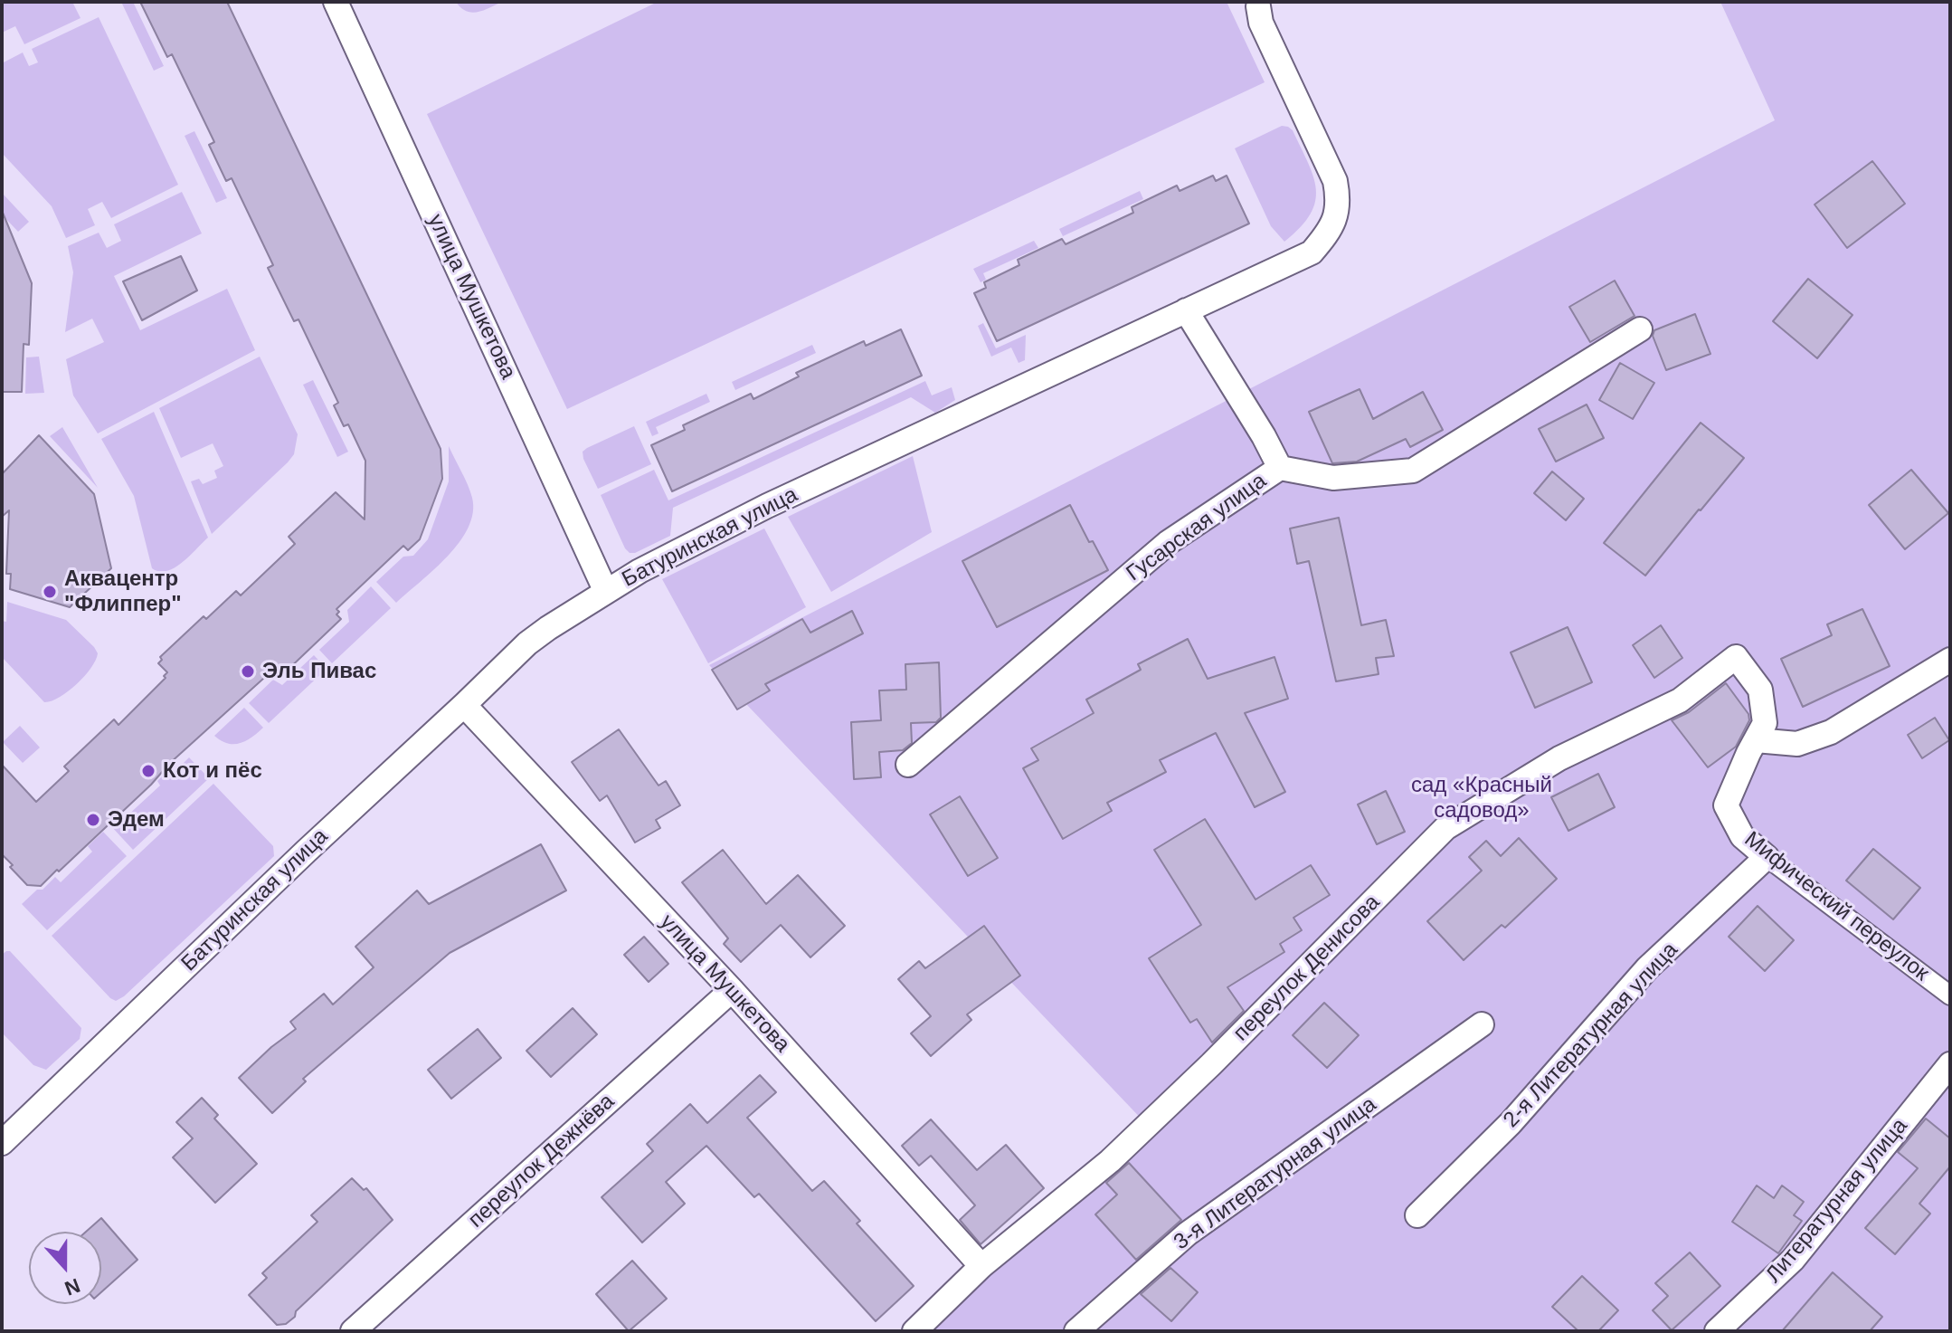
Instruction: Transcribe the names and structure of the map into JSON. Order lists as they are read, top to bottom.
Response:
{
  "streets": {
    "street": [
      "улица Мушкетова",
      "Гусарская улица",
      "Батуринская улица",
      "Мифический переулок",
      "переулок Денисова",
      "2-я Литературная улица",
      "переулок Дежнёва",
      "3-я Литературная улица",
      "Литературная улица"
    ]
  },
  "crossings": [
    ["улица Мушкетова", "Батуринская улица"],
    ["улица Мушкетова", "переулок Денисова"],
    ["улица Мушкетова", "переулок Дежнёва"],
    ["Мифический переулок", "переулок Денисова"],
    ["Мифический переулок", "2-я Литературная улица"]
  ],
  "parks": ["сад «Красный садовод»"],
  "places": [
    "Аквацентр \"Флиппер\"",
    "Эль Пивас",
    "Кот и пёс",
    "Эдем"
  ],
  "north": "bottom"
}
